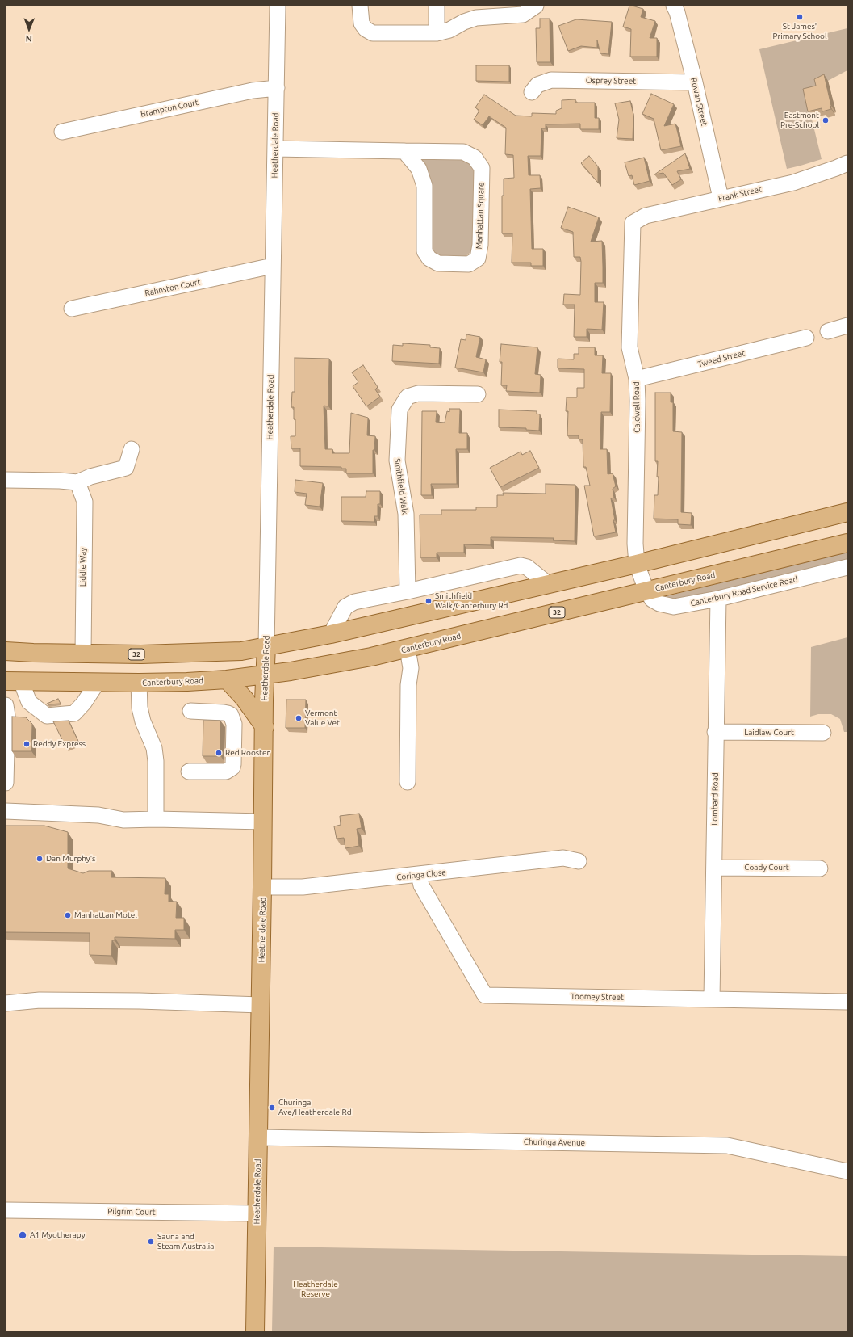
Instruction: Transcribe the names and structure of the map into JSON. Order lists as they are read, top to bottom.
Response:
{
  "streets": {
    "main road": ["Heatherdale Road", "Canterbury Road", "32"],
    "street": [
      "Osprey Street",
      "Rowan Street",
      "Brampton Court",
      "Frank Street",
      "Manhattan Square",
      "Rahnston Court",
      "Tweed Street",
      "Caldwell Road",
      "Smithfield Walk",
      "Liddle Way",
      "Canterbury Road Service Road",
      "Laidlaw Court",
      "Lombard Road",
      "Coady Court",
      "Coringa Close",
      "Toomey Street",
      "Churinga Avenue",
      "Pilgrim Court"
    ]
  },
  "crossings": [
    ["Osprey Street", "Rowan Street"],
    ["Rowan Street", "Frank Street"],
    ["Brampton Court", "Heatherdale Road"],
    ["Heatherdale Road", "Manhattan Square"],
    ["Heatherdale Road", "Rahnston Court"],
    ["Heatherdale Road", "Canterbury Road"],
    ["Heatherdale Road", "32"],
    ["Heatherdale Road", "Coringa Close"],
    ["Heatherdale Road", "Churinga Avenue"],
    ["Heatherdale Road", "Pilgrim Court"],
    ["Frank Street", "Caldwell Road"],
    ["Tweed Street", "Caldwell Road"],
    ["Caldwell Road", "Canterbury Road"],
    ["Caldwell Road", "Canterbury Road Service Road"],
    ["Caldwell Road", "32"],
    ["Liddle Way", "32"],
    ["Canterbury Road", "Canterbury Road Service Road"],
    ["Canterbury Road Service Road", "Lombard Road"],
    ["Laidlaw Court", "Lombard Road"],
    ["Lombard Road", "Coady Court"],
    ["Lombard Road", "Toomey Street"],
    ["Coringa Close", "Toomey Street"]
  ],
  "parks": ["Heatherdale Reserve"],
  "places": [
    "St James' Primary School",
    "Eastmont Pre-School",
    "Smithfield Walk/Canterbury Rd",
    "Vermont Value Vet",
    "Reddy Express",
    "Red Rooster",
    "Dan Murphy's",
    "Manhattan Motel",
    "Churinga Ave/Heatherdale Rd",
    "A1 Myotherapy",
    "Sauna and Steam Australia"
  ],
  "north": "bottom"
}
